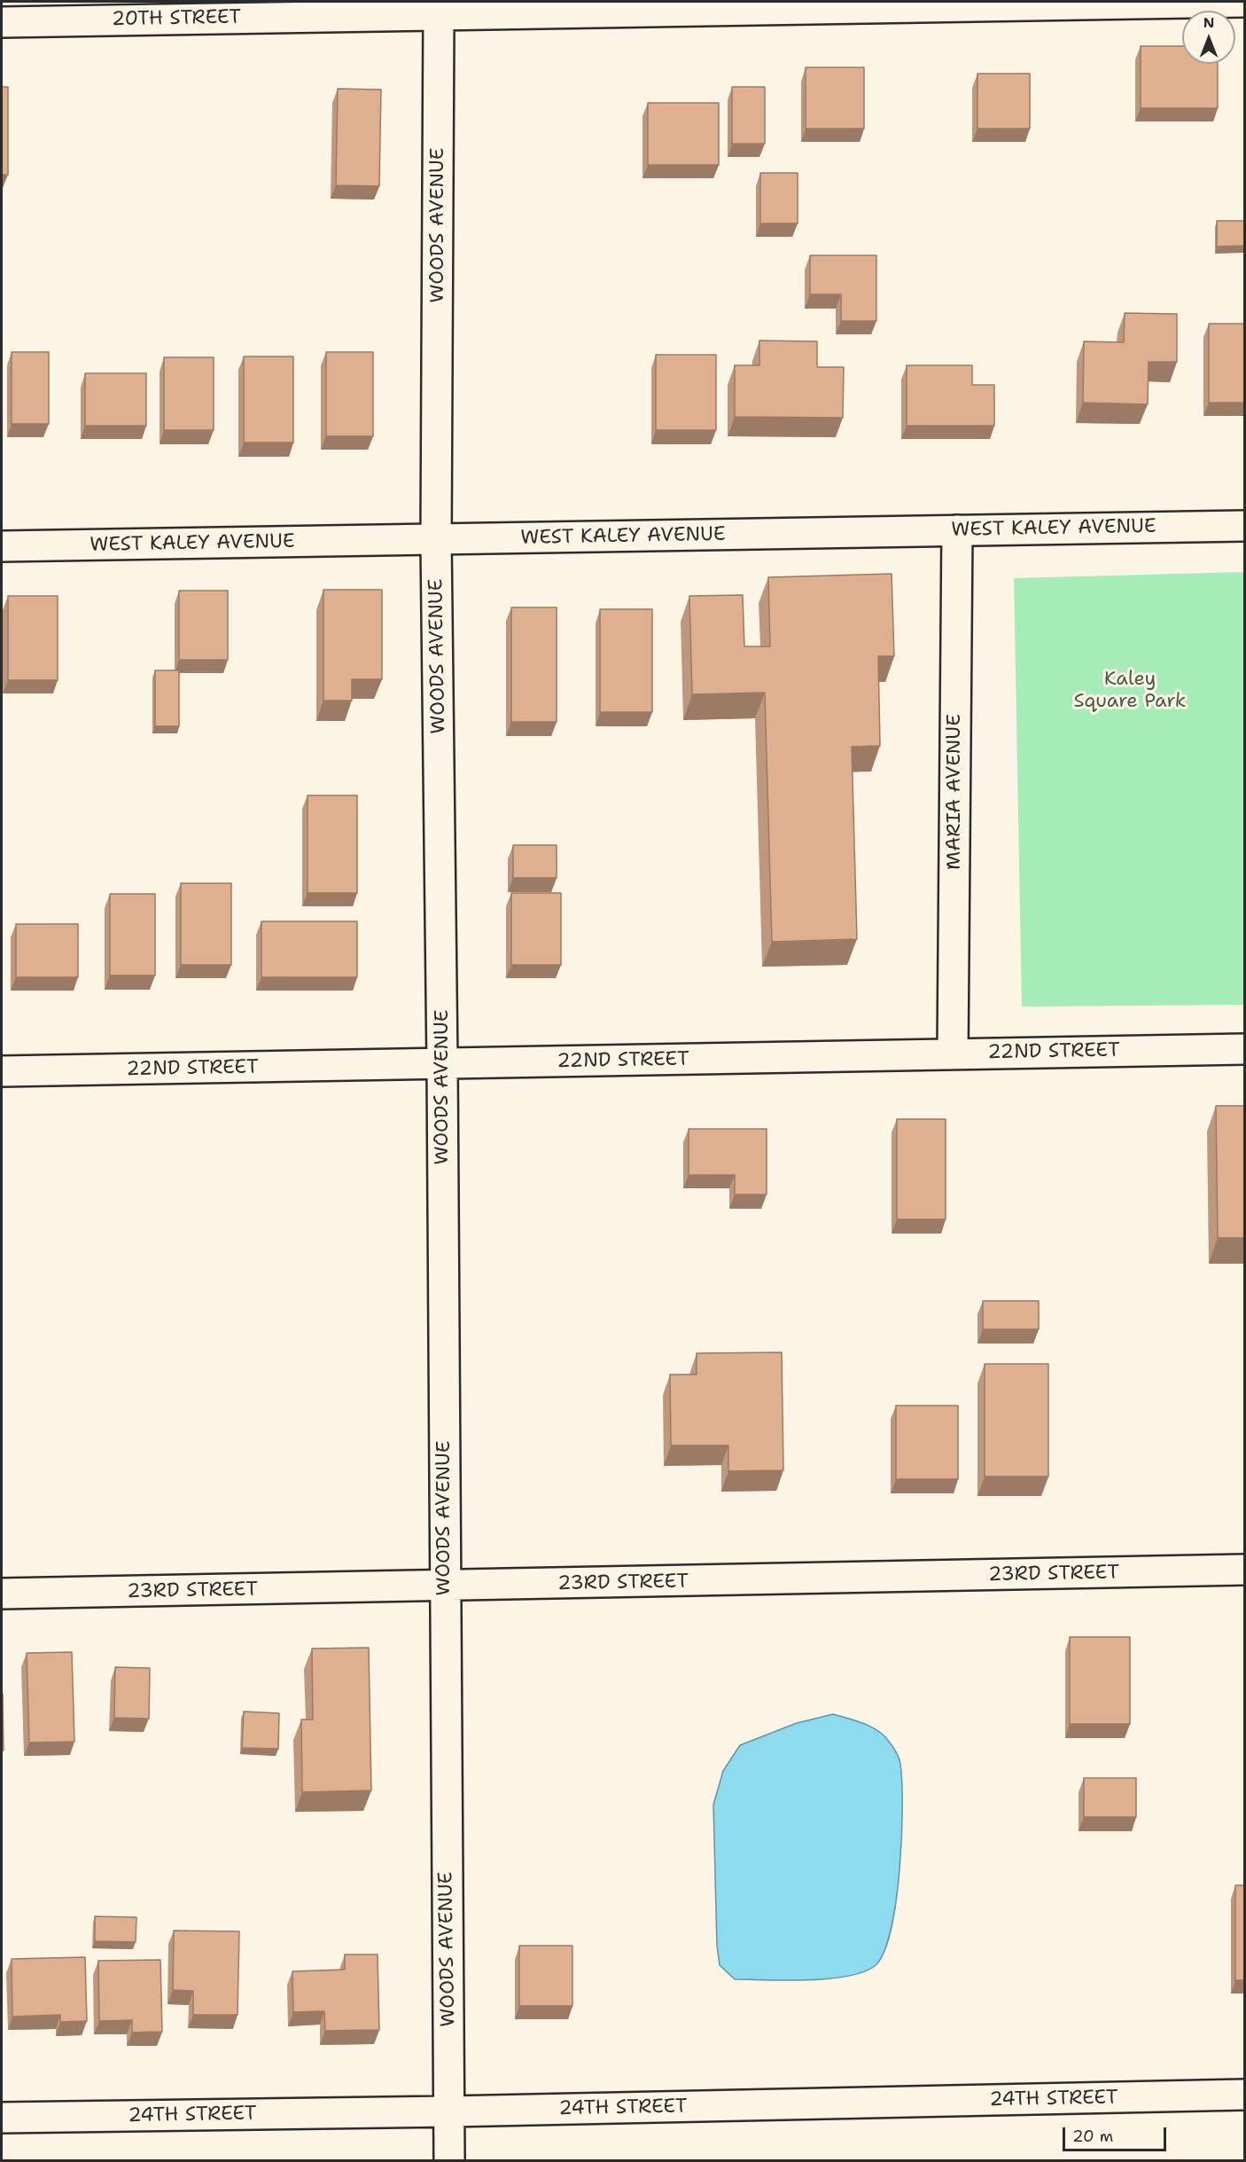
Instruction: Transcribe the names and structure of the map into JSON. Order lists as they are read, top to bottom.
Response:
{
  "streets": {
    "street": [
      "20TH STREET",
      "WOODS AVENUE",
      "WEST KALEY AVENUE",
      "MARIA AVENUE",
      "22ND STREET",
      "23RD STREET",
      "24TH STREET"
    ]
  },
  "crossings": [
    ["20TH STREET", "WOODS AVENUE"],
    ["WOODS AVENUE", "WEST KALEY AVENUE"],
    ["WOODS AVENUE", "22ND STREET"],
    ["WOODS AVENUE", "23RD STREET"],
    ["WOODS AVENUE", "24TH STREET"],
    ["WEST KALEY AVENUE", "MARIA AVENUE"],
    ["MARIA AVENUE", "22ND STREET"]
  ],
  "parks": ["Kaley Square Park"],
  "scale_bar": "20 m",
  "north": "top"
}
